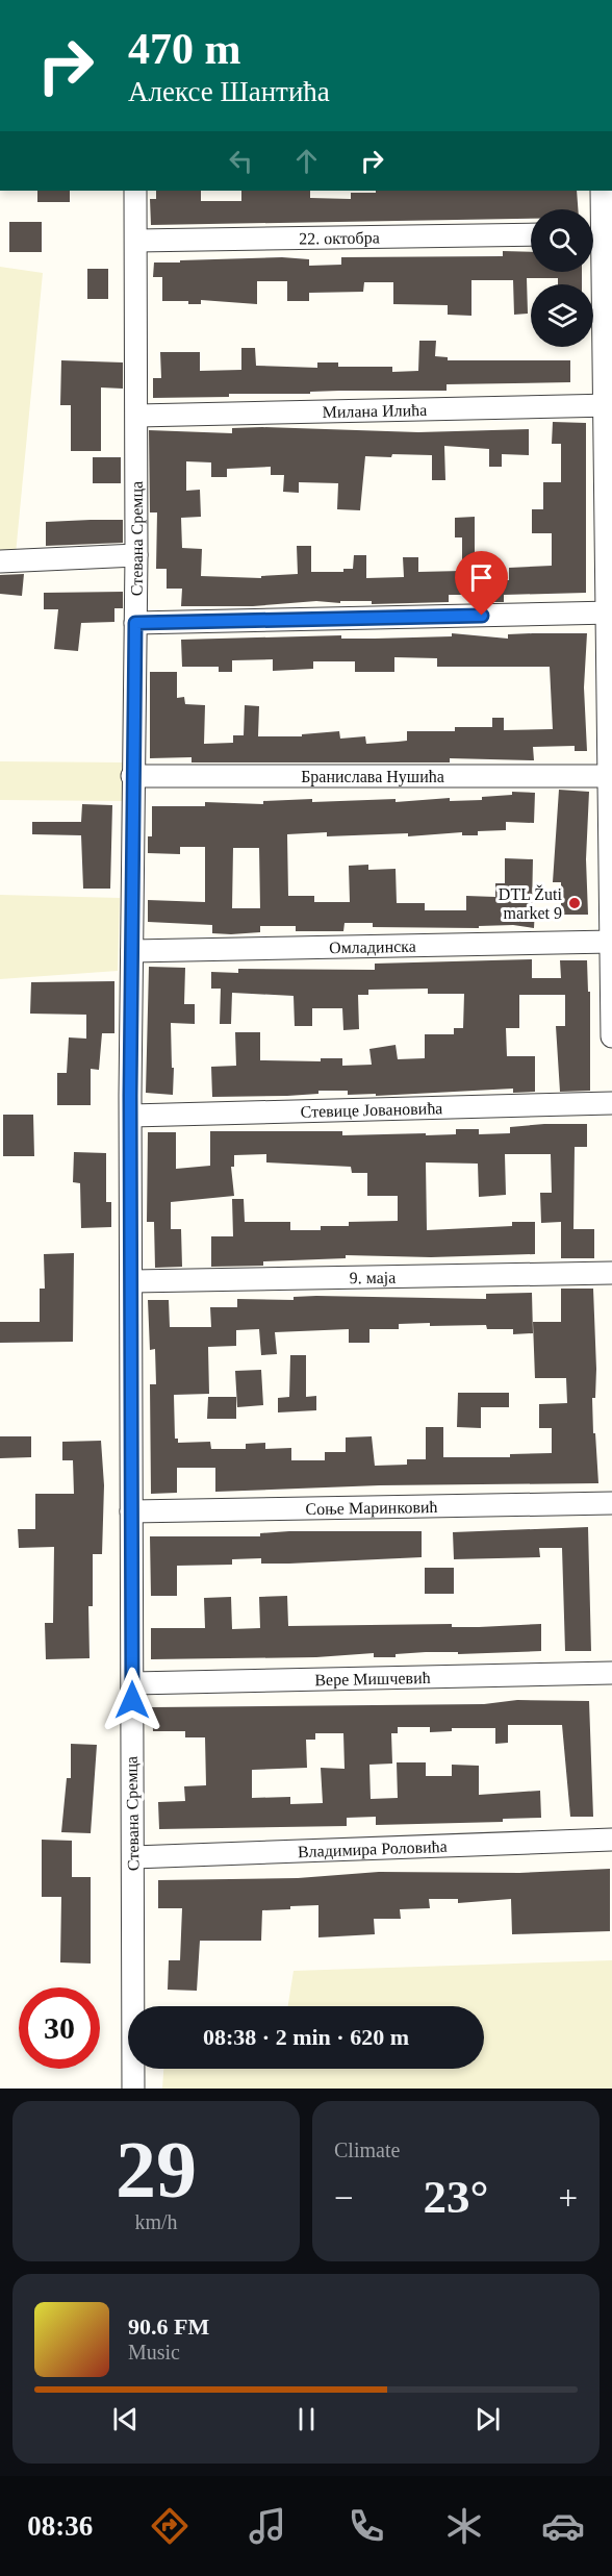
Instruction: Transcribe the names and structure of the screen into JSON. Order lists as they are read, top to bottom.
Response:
{
  "streets": {
    "street": [
      "22. октобра",
      "Милана Илића",
      "Стевана Сремца",
      "Бранислава Нушића",
      "Омладинска",
      "Стевице Јовановића",
      "9. маја",
      "Соње Маринковић",
      "Вере Мишчевић",
      "Владимира Роловића"
    ]
  },
  "crossings": [
    ["22. октобра", "Стевана Сремца"],
    ["Милана Илића", "Стевана Сремца"],
    ["Стевана Сремца", "Бранислава Нушића"],
    ["Стевана Сремца", "Омладинска"],
    ["Стевана Сремца", "Стевице Јовановића"],
    ["Стевана Сремца", "9. маја"],
    ["Стевана Сремца", "Соње Маринковић"],
    ["Стевана Сремца", "Вере Мишчевић"],
    ["Стевана Сремца", "Владимира Роловића"]
  ],
  "places": ["DTL Žuti market 9"],
  "page": {
    "turn": ["470 m", "Алексе Шантића"],
    "limit": "30",
    "trip": "08:38 · 2 min · 620 m",
    "tile": [
      ["29", "km/h"],
      "Climate"
    ],
    "heat": ["−", "23°", "+"],
    "song": ["90.6 FM", "Music"],
    "tabs": "08:36"
  }
}
